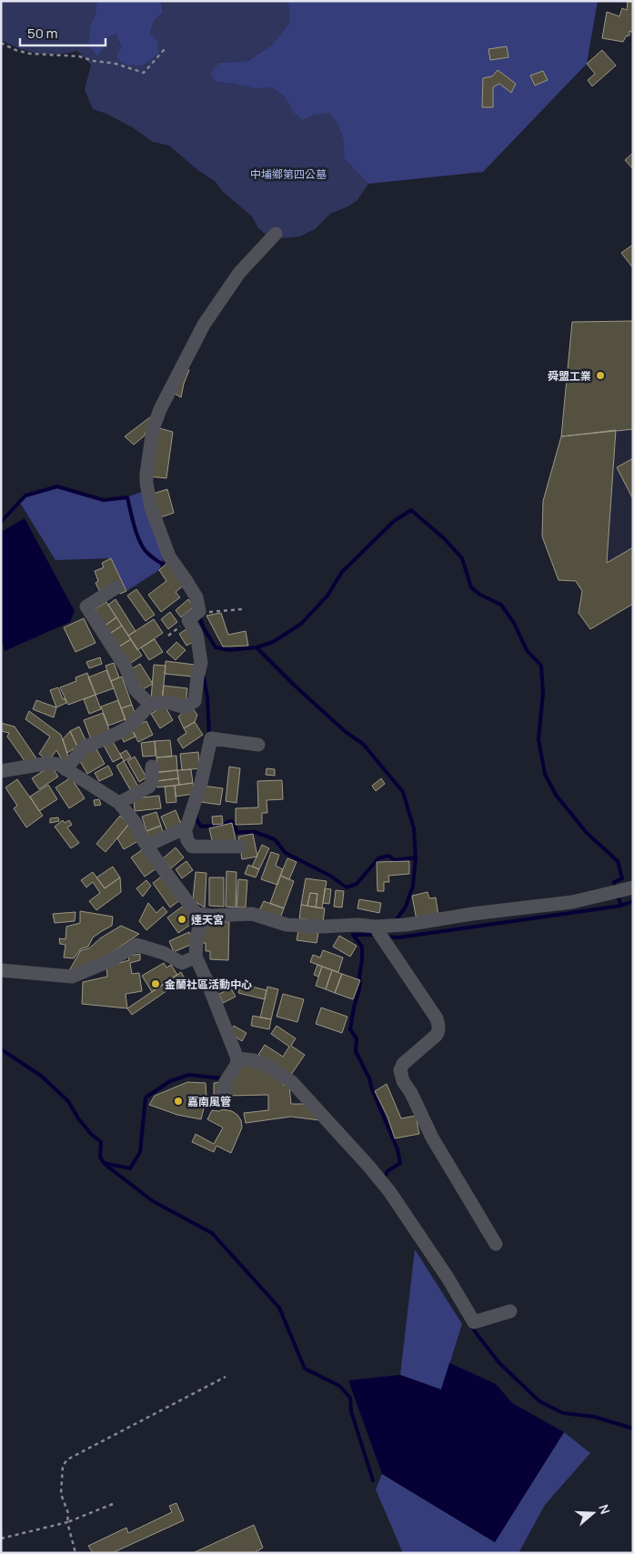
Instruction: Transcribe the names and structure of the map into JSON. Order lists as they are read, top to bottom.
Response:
{
  "parks": ["中埔鄉第四公墓"],
  "places": [
    "舜盟工業",
    "達天宮",
    "金蘭社區活動中心",
    "嘉南風管"
  ],
  "scale_bar": "50 m",
  "north": "right"
}
